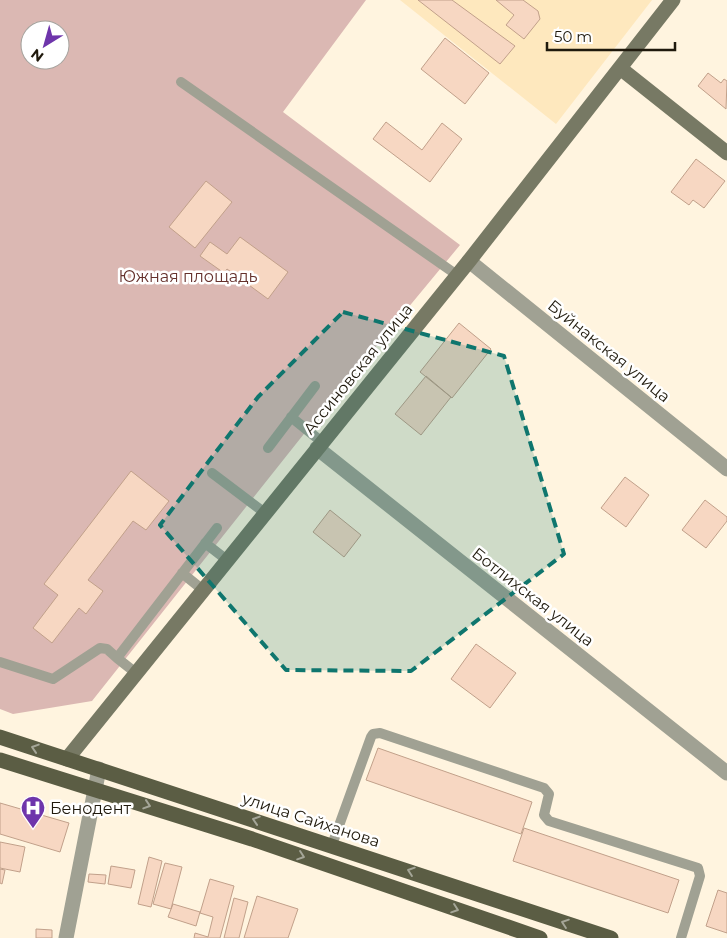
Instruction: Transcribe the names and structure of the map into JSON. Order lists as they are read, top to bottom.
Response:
{
  "streets": {
    "main road": ["улица Сайханова"],
    "street": ["Буйнакская улица", "Ассиновская улица", "Ботлихская улица"]
  },
  "crossings": [
    ["Буйнакская улица", "Ассиновская улица"],
    ["Ассиновская улица", "Ботлихская улица"],
    ["Ассиновская улица", "улица Сайханова"]
  ],
  "parks": ["Южная площадь"],
  "places": {
    "hospital": ["Бенодент"]
  },
  "scale_bar": "50 m",
  "north": "bottom left"
}
